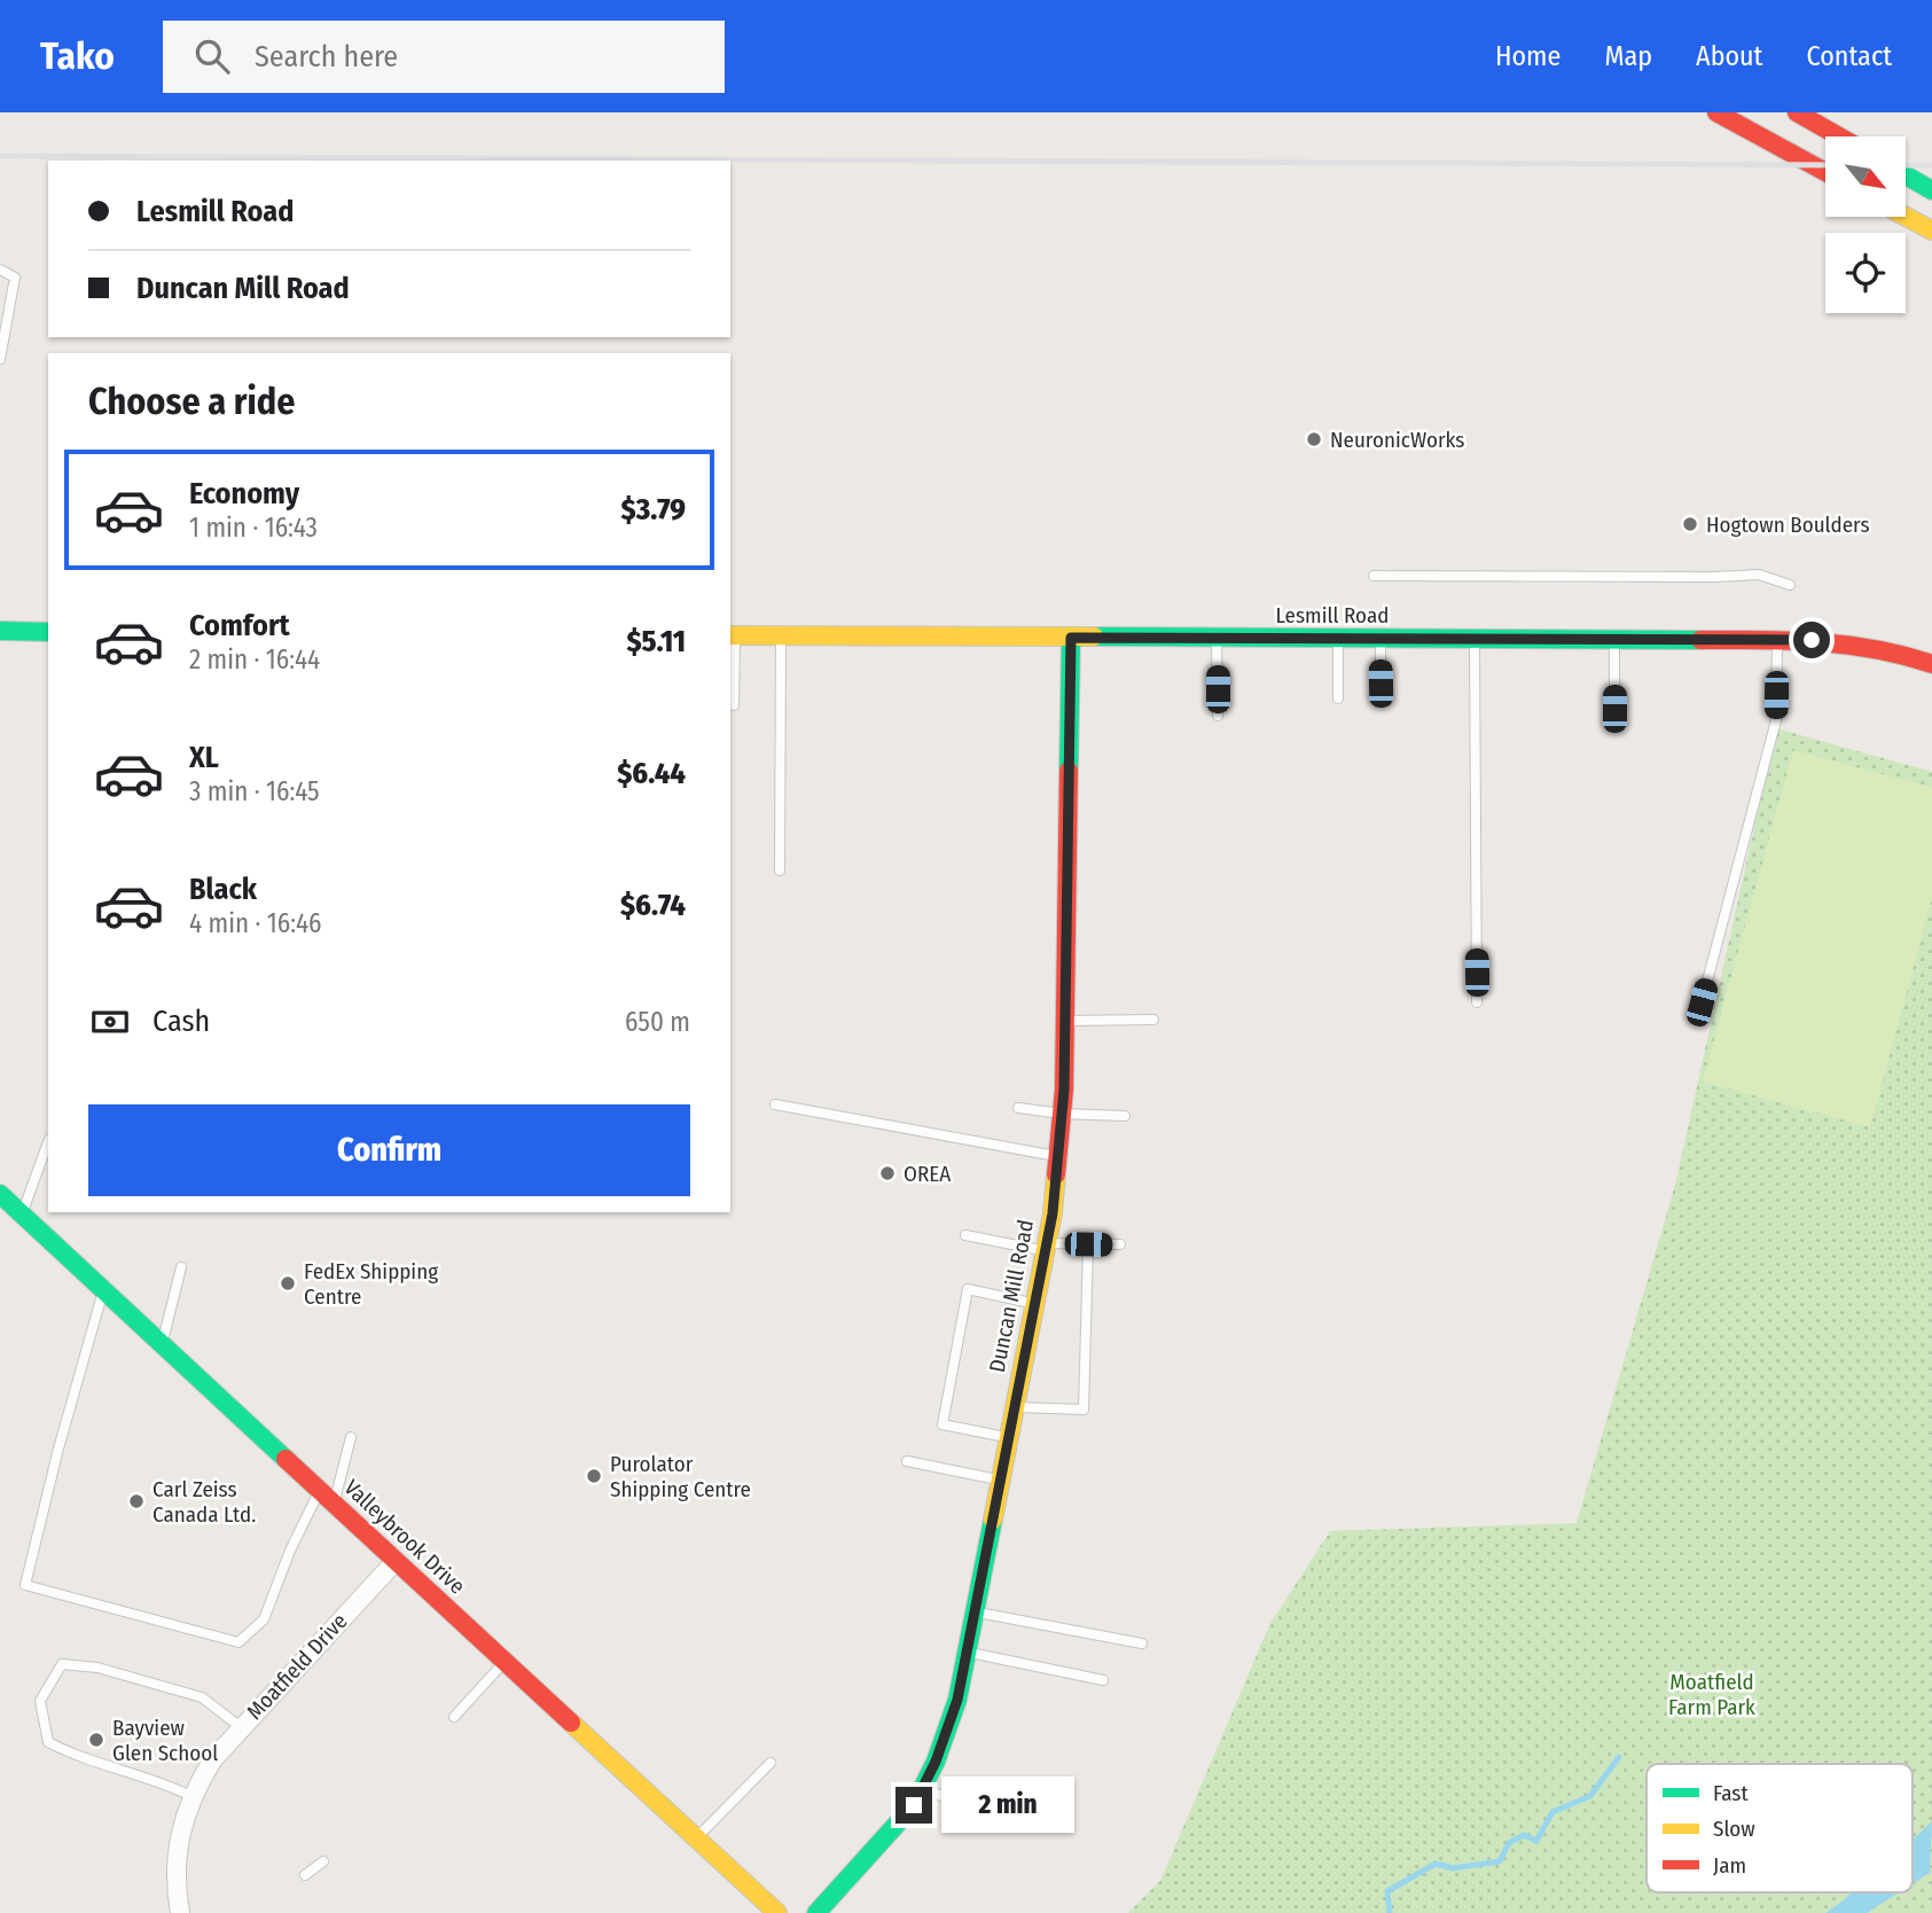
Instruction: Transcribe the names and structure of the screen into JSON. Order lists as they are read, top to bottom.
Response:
{
  "streets": {
    "street": [
      "Lesmill Road",
      "Duncan Mill Road",
      "Valleybrook Drive",
      "Moatfield Drive"
    ]
  },
  "crossings": [
    ["Lesmill Road", "Duncan Mill Road"],
    ["Valleybrook Drive", "Moatfield Drive"]
  ],
  "parks": ["Moatfield Farm Park"],
  "places": [
    "NeuronicWorks",
    "Hogtown Boulders",
    "OREA",
    "FedEx Shipping Centre",
    "Purolator Shipping Centre",
    "Carl Zeiss Canada Ltd.",
    "Bayview Glen School"
  ],
  "legend": ["Fast", "Slow", "Jam"],
  "north": "bottom right",
  "page": {
    "header": "Tako",
    "search": "Search here",
    "nav": [
      "Home",
      "Map",
      "About",
      "Contact"
    ],
    "banner": ["Lesmill Road", "Duncan Mill Road"],
    "heading": "Choose a ride",
    "list": [
      {
        "name": "Economy",
        "note": "1 min · 16:43",
        "value": "$3.79"
      },
      {
        "name": "Comfort",
        "note": "2 min · 16:44",
        "value": "$5.11"
      },
      {
        "name": "XL",
        "note": "3 min · 16:45",
        "value": "$6.44"
      },
      {
        "name": "Black",
        "note": "4 min · 16:46",
        "value": "$6.74"
      }
    ],
    "pay": ["Cash", "650 m"],
    "buttons": "Confirm",
    "bubble": "2 min"
  }
}
